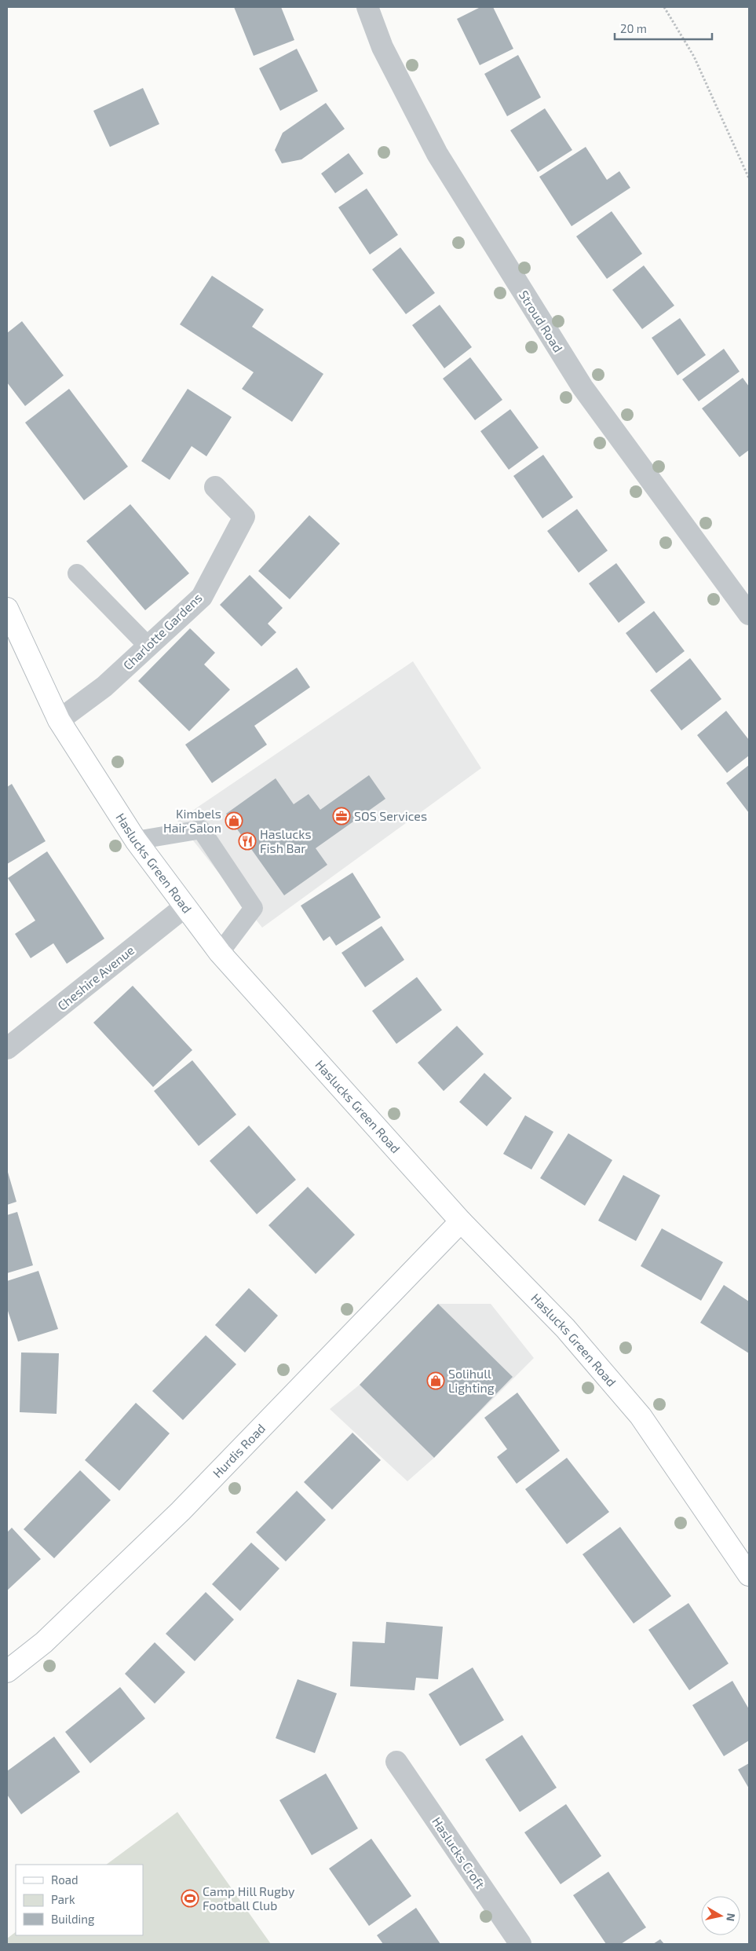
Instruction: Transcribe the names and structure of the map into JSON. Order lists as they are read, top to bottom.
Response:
{
  "streets": {
    "street": [
      "Stroud Road",
      "Charlotte Gardens",
      "Haslucks Green Road",
      "Cheshire Avenue",
      "Hurdis Road",
      "Haslucks Croft"
    ]
  },
  "crossings": [
    ["Charlotte Gardens", "Haslucks Green Road"],
    ["Haslucks Green Road", "Cheshire Avenue"],
    ["Haslucks Green Road", "Hurdis Road"]
  ],
  "places": {
    "office": ["SOS Services"],
    "shop": ["Kimbels Hair Salon", "Solihull Lighting"],
    "restaurant": ["Haslucks Fish Bar"],
    "sports": ["Camp Hill Rugby Football Club"]
  },
  "legend": ["Road", "Park", "Building"],
  "scale_bar": "20 m",
  "north": "right"
}
